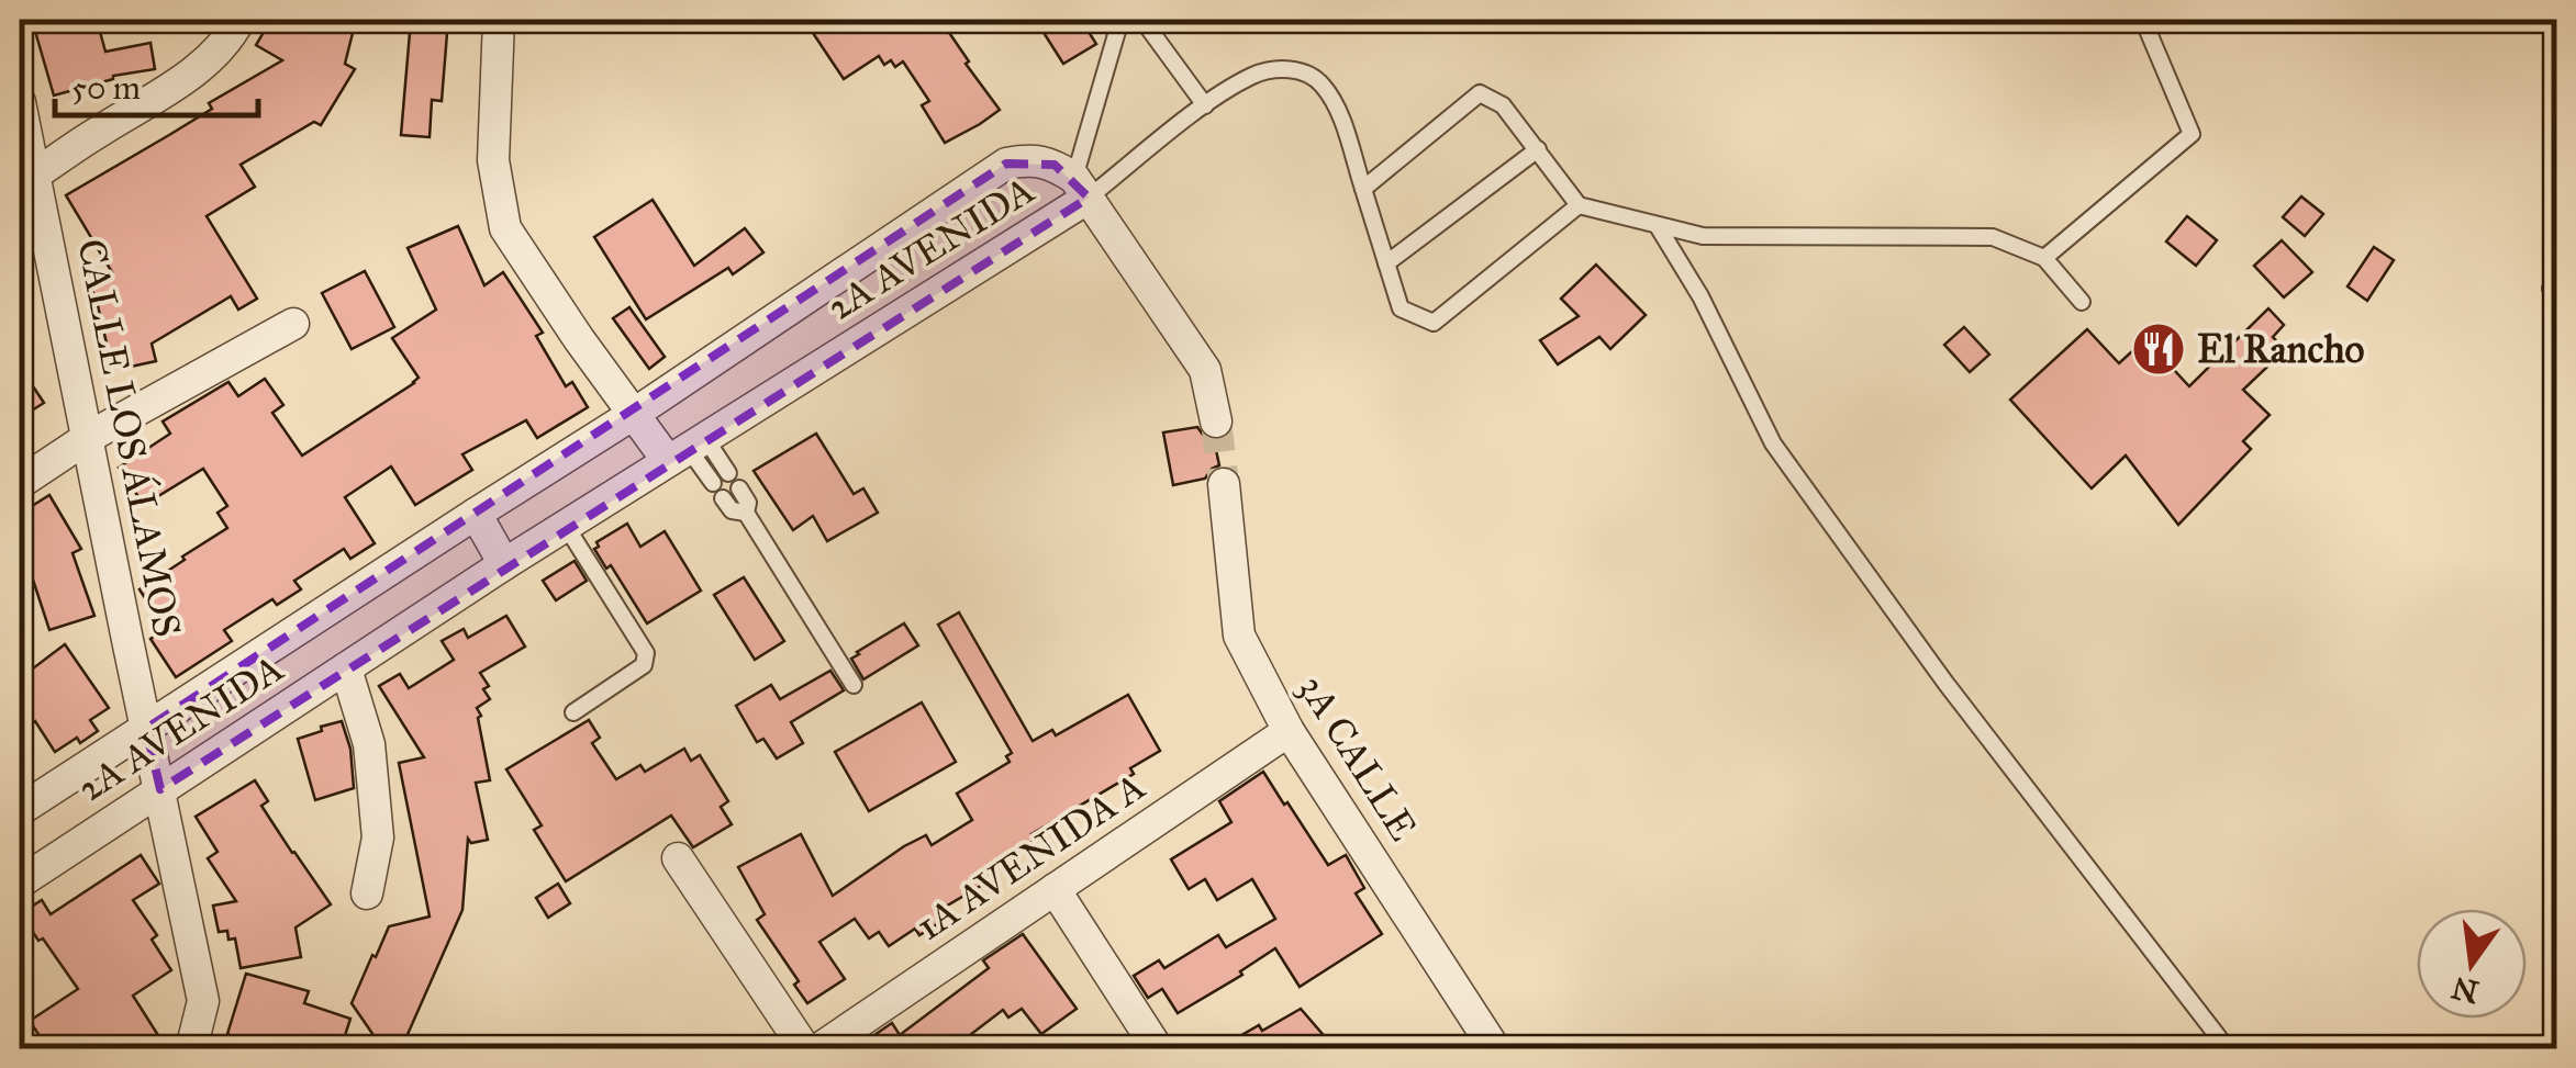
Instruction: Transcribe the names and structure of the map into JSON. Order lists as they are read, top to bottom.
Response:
{
  "streets": {
    "street": [
      "2A AVENIDA",
      "CALLE LOS ÁLAMOS",
      "3A CALLE",
      "1A AVENIDA A"
    ]
  },
  "crossings": [
    ["2A AVENIDA", "CALLE LOS ÁLAMOS"],
    ["3A CALLE", "1A AVENIDA A"]
  ],
  "places": {
    "restaurant": ["El Rancho"]
  },
  "scale_bar": "50 m",
  "north": "bottom"
}
